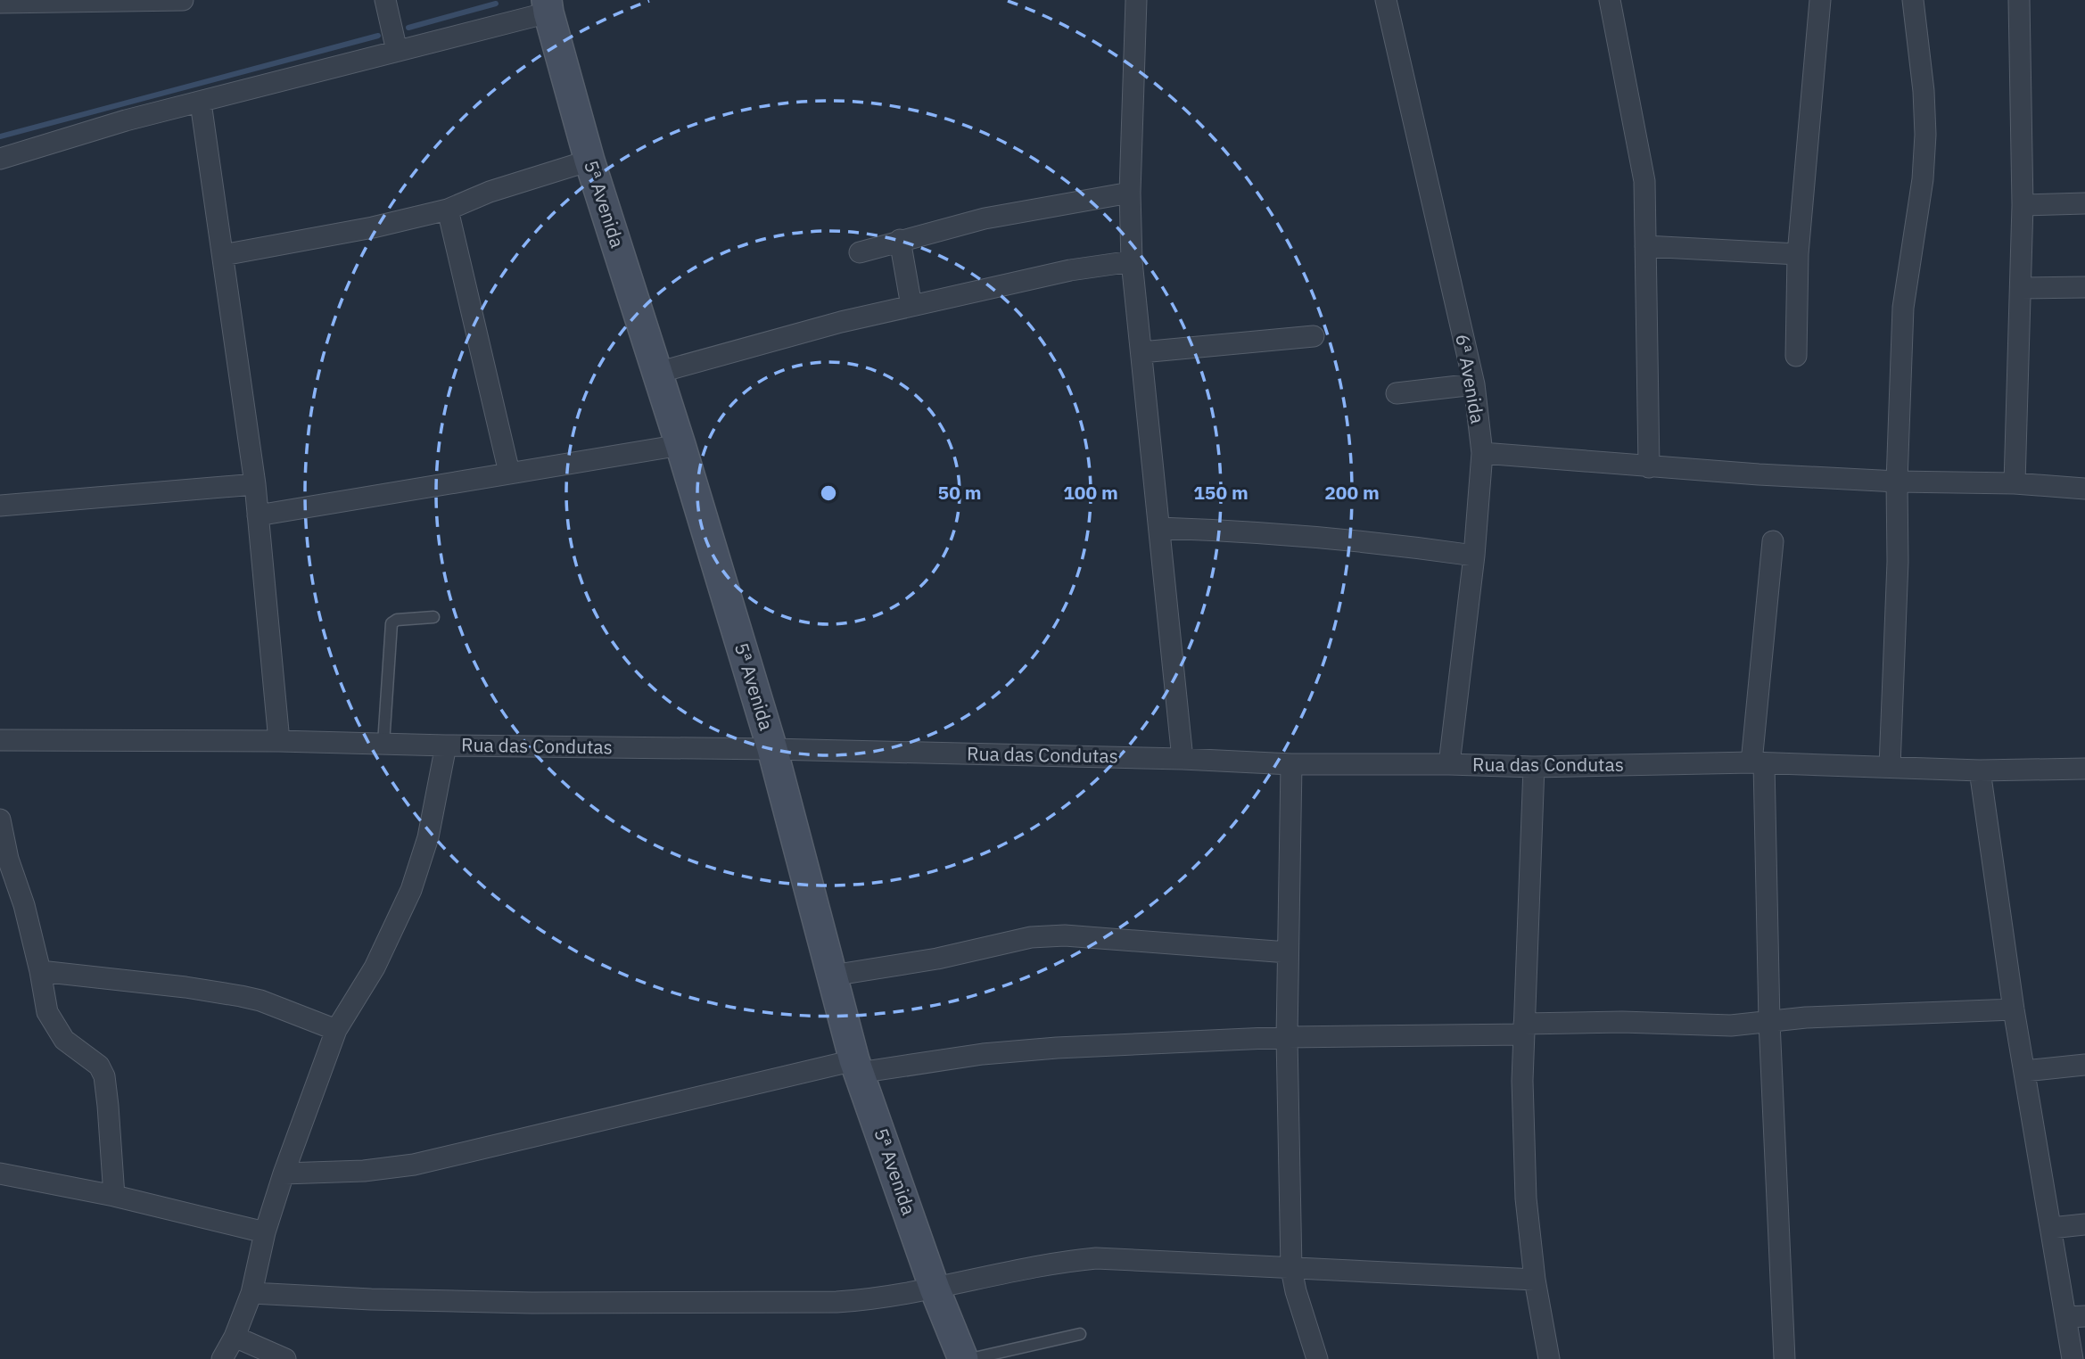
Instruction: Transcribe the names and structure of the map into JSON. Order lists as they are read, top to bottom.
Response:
{
  "streets": {
    "street": ["5ª Avenida", "6ª Avenida", "Rua das Condutas"]
  },
  "crossings": [
    ["5ª Avenida", "Rua das Condutas"],
    ["6ª Avenida", "Rua das Condutas"]
  ],
  "rings": [
    "50 m",
    "100 m",
    "150 m",
    "200 m"
  ]
}
